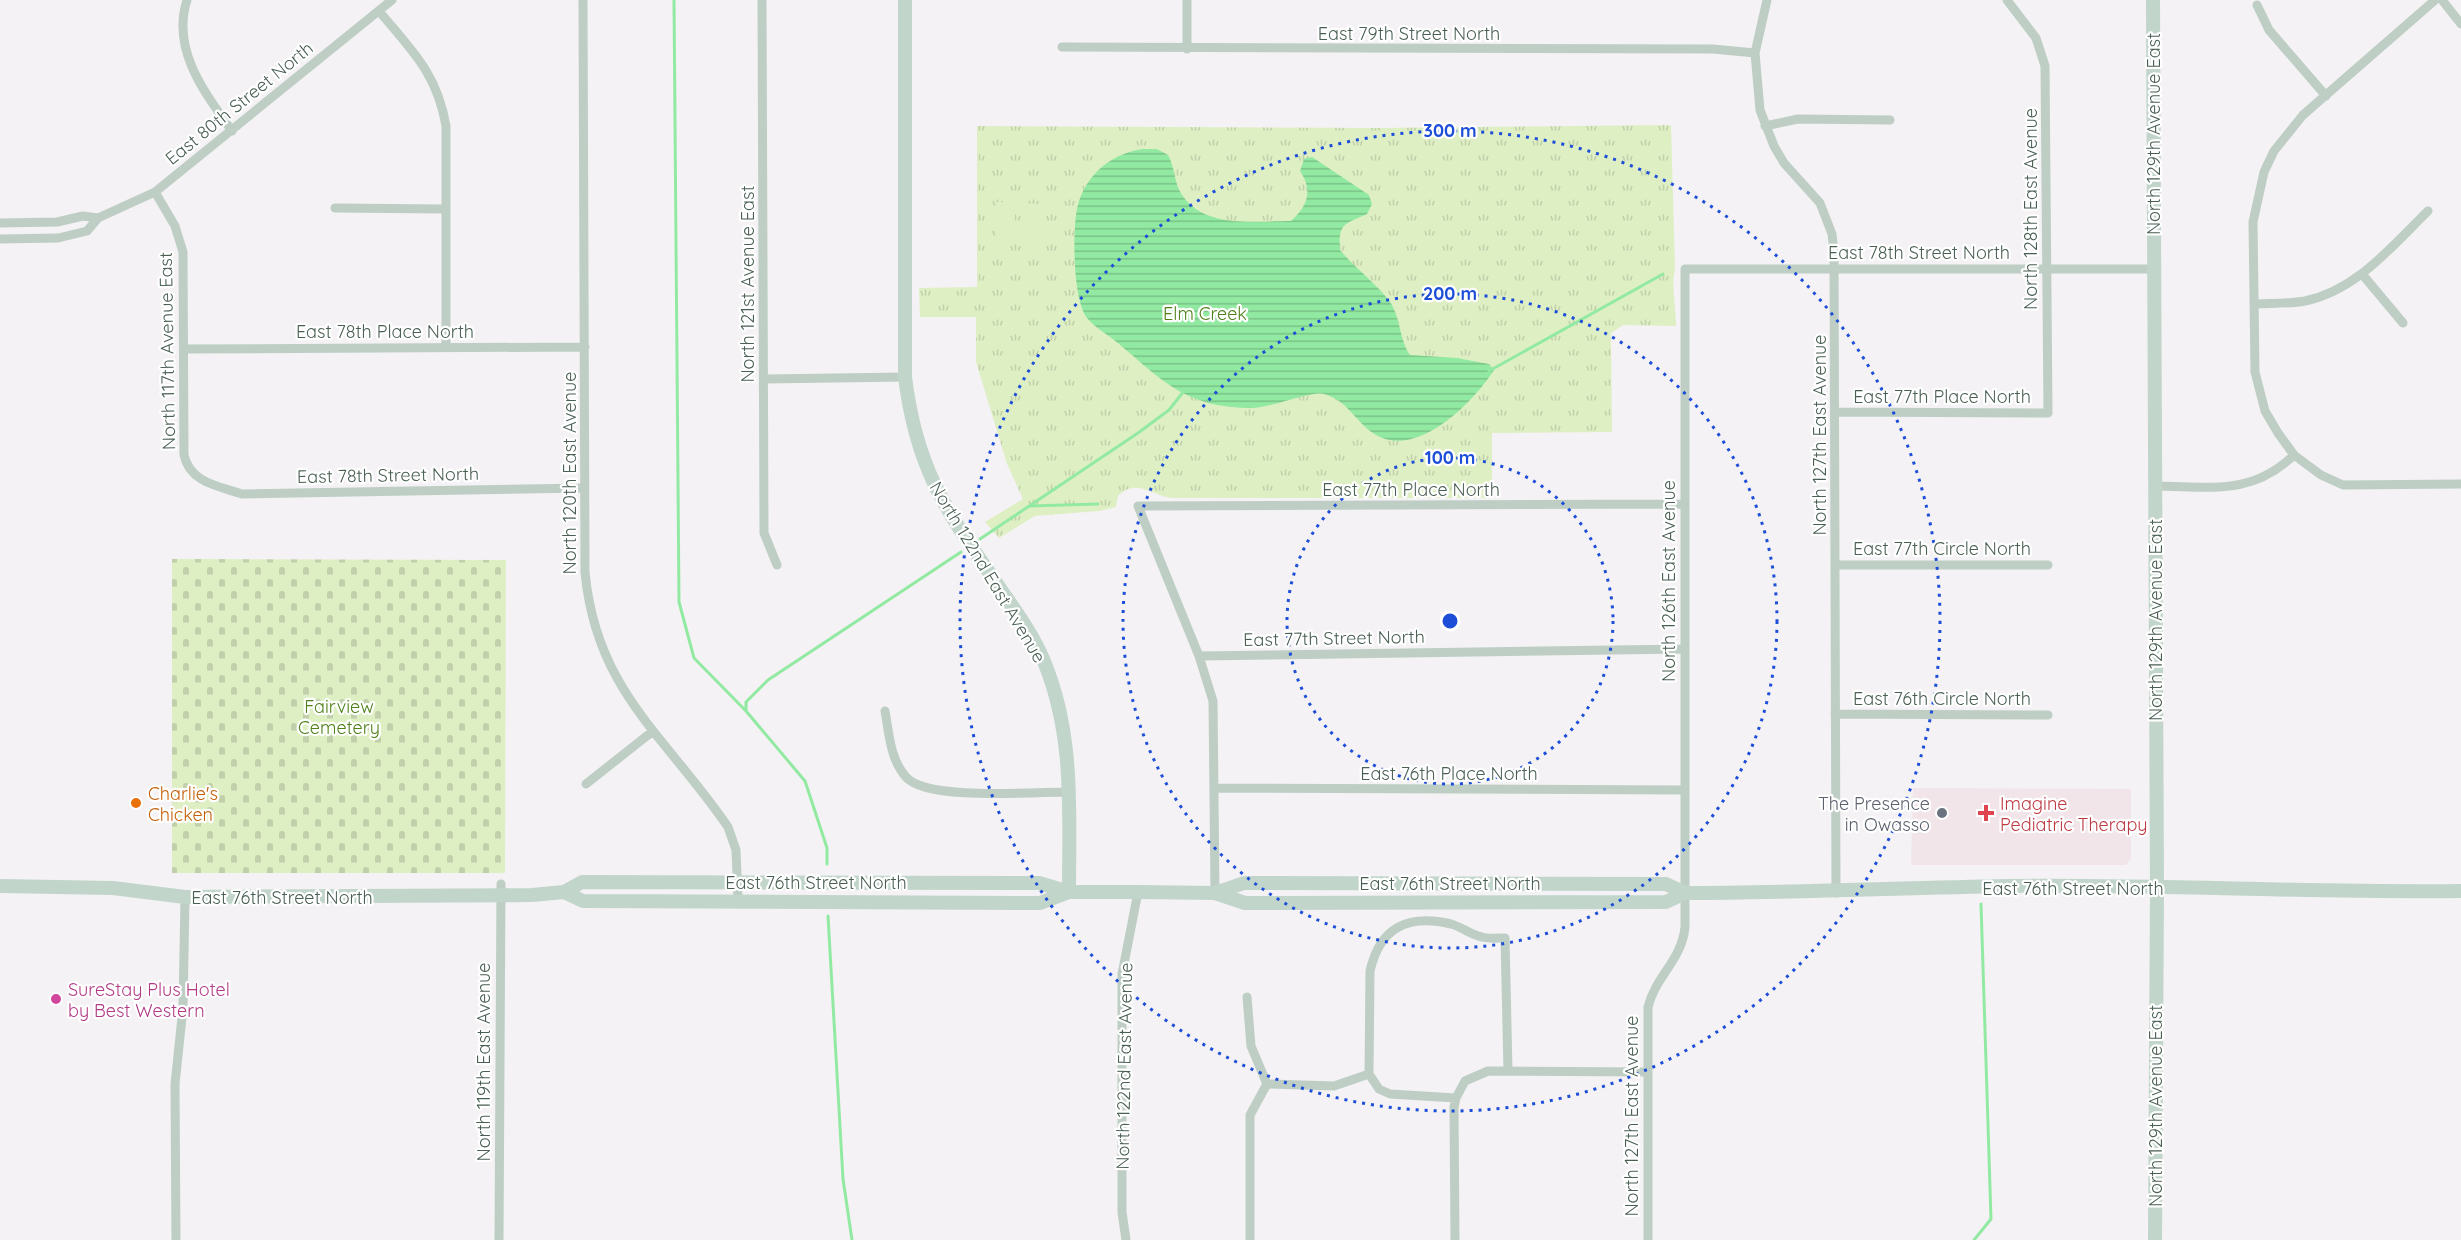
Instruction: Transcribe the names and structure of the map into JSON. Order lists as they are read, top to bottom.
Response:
{
  "streets": {
    "main road": ["North 129th Avenue East", "North 122nd East Avenue", "East 76th Street North"],
    "street": [
      "East 79th Street North",
      "East 80th Street North",
      "North 128th East Avenue",
      "East 78th Street North",
      "North 121st Avenue East",
      "East 78th Place North",
      "North 117th Avenue East",
      "East 77th Place North",
      "North 127th East Avenue",
      "North 120th East Avenue",
      "East 77th Circle North",
      "North 126th East Avenue",
      "East 77th Street North",
      "East 76th Circle North",
      "East 76th Place North",
      "North 119th East Avenue"
    ]
  },
  "crossings": [
    ["East 79th Street North", "North 127th East Avenue"],
    ["East 80th Street North", "North 117th Avenue East"],
    ["North 129th Avenue East", "East 78th Street North"],
    ["North 129th Avenue East", "East 76th Street North"],
    ["North 128th East Avenue", "East 78th Street North"],
    ["North 128th East Avenue", "East 77th Place North"],
    ["East 78th Street North", "North 117th Avenue East"],
    ["East 78th Street North", "North 127th East Avenue"],
    ["East 78th Street North", "North 120th East Avenue"],
    ["East 78th Street North", "North 126th East Avenue"],
    ["East 78th Place North", "North 117th Avenue East"],
    ["East 78th Place North", "North 120th East Avenue"],
    ["East 77th Place North", "North 127th East Avenue"],
    ["East 77th Place North", "North 126th East Avenue"],
    ["East 77th Place North", "East 77th Street North"],
    ["North 127th East Avenue", "East 77th Circle North"],
    ["North 127th East Avenue", "North 126th East Avenue"],
    ["North 127th East Avenue", "East 76th Circle North"],
    ["North 127th East Avenue", "East 76th Street North"],
    ["North 120th East Avenue", "East 76th Street North"],
    ["North 122nd East Avenue", "East 76th Street North"],
    ["North 126th East Avenue", "East 77th Street North"],
    ["North 126th East Avenue", "East 76th Place North"],
    ["North 126th East Avenue", "East 76th Street North"],
    ["East 76th Street North", "North 119th East Avenue"]
  ],
  "parks": ["Elm Creek", "Fairview Cemetery"],
  "places": {
    "other": ["Charlie's Chicken", "The Presence in Owasso", "SureStay Plus Hotel by Best Western"],
    "health": ["Imagine Pediatric Therapy"]
  },
  "rings": ["300 m", "200 m", "100 m"]
}
